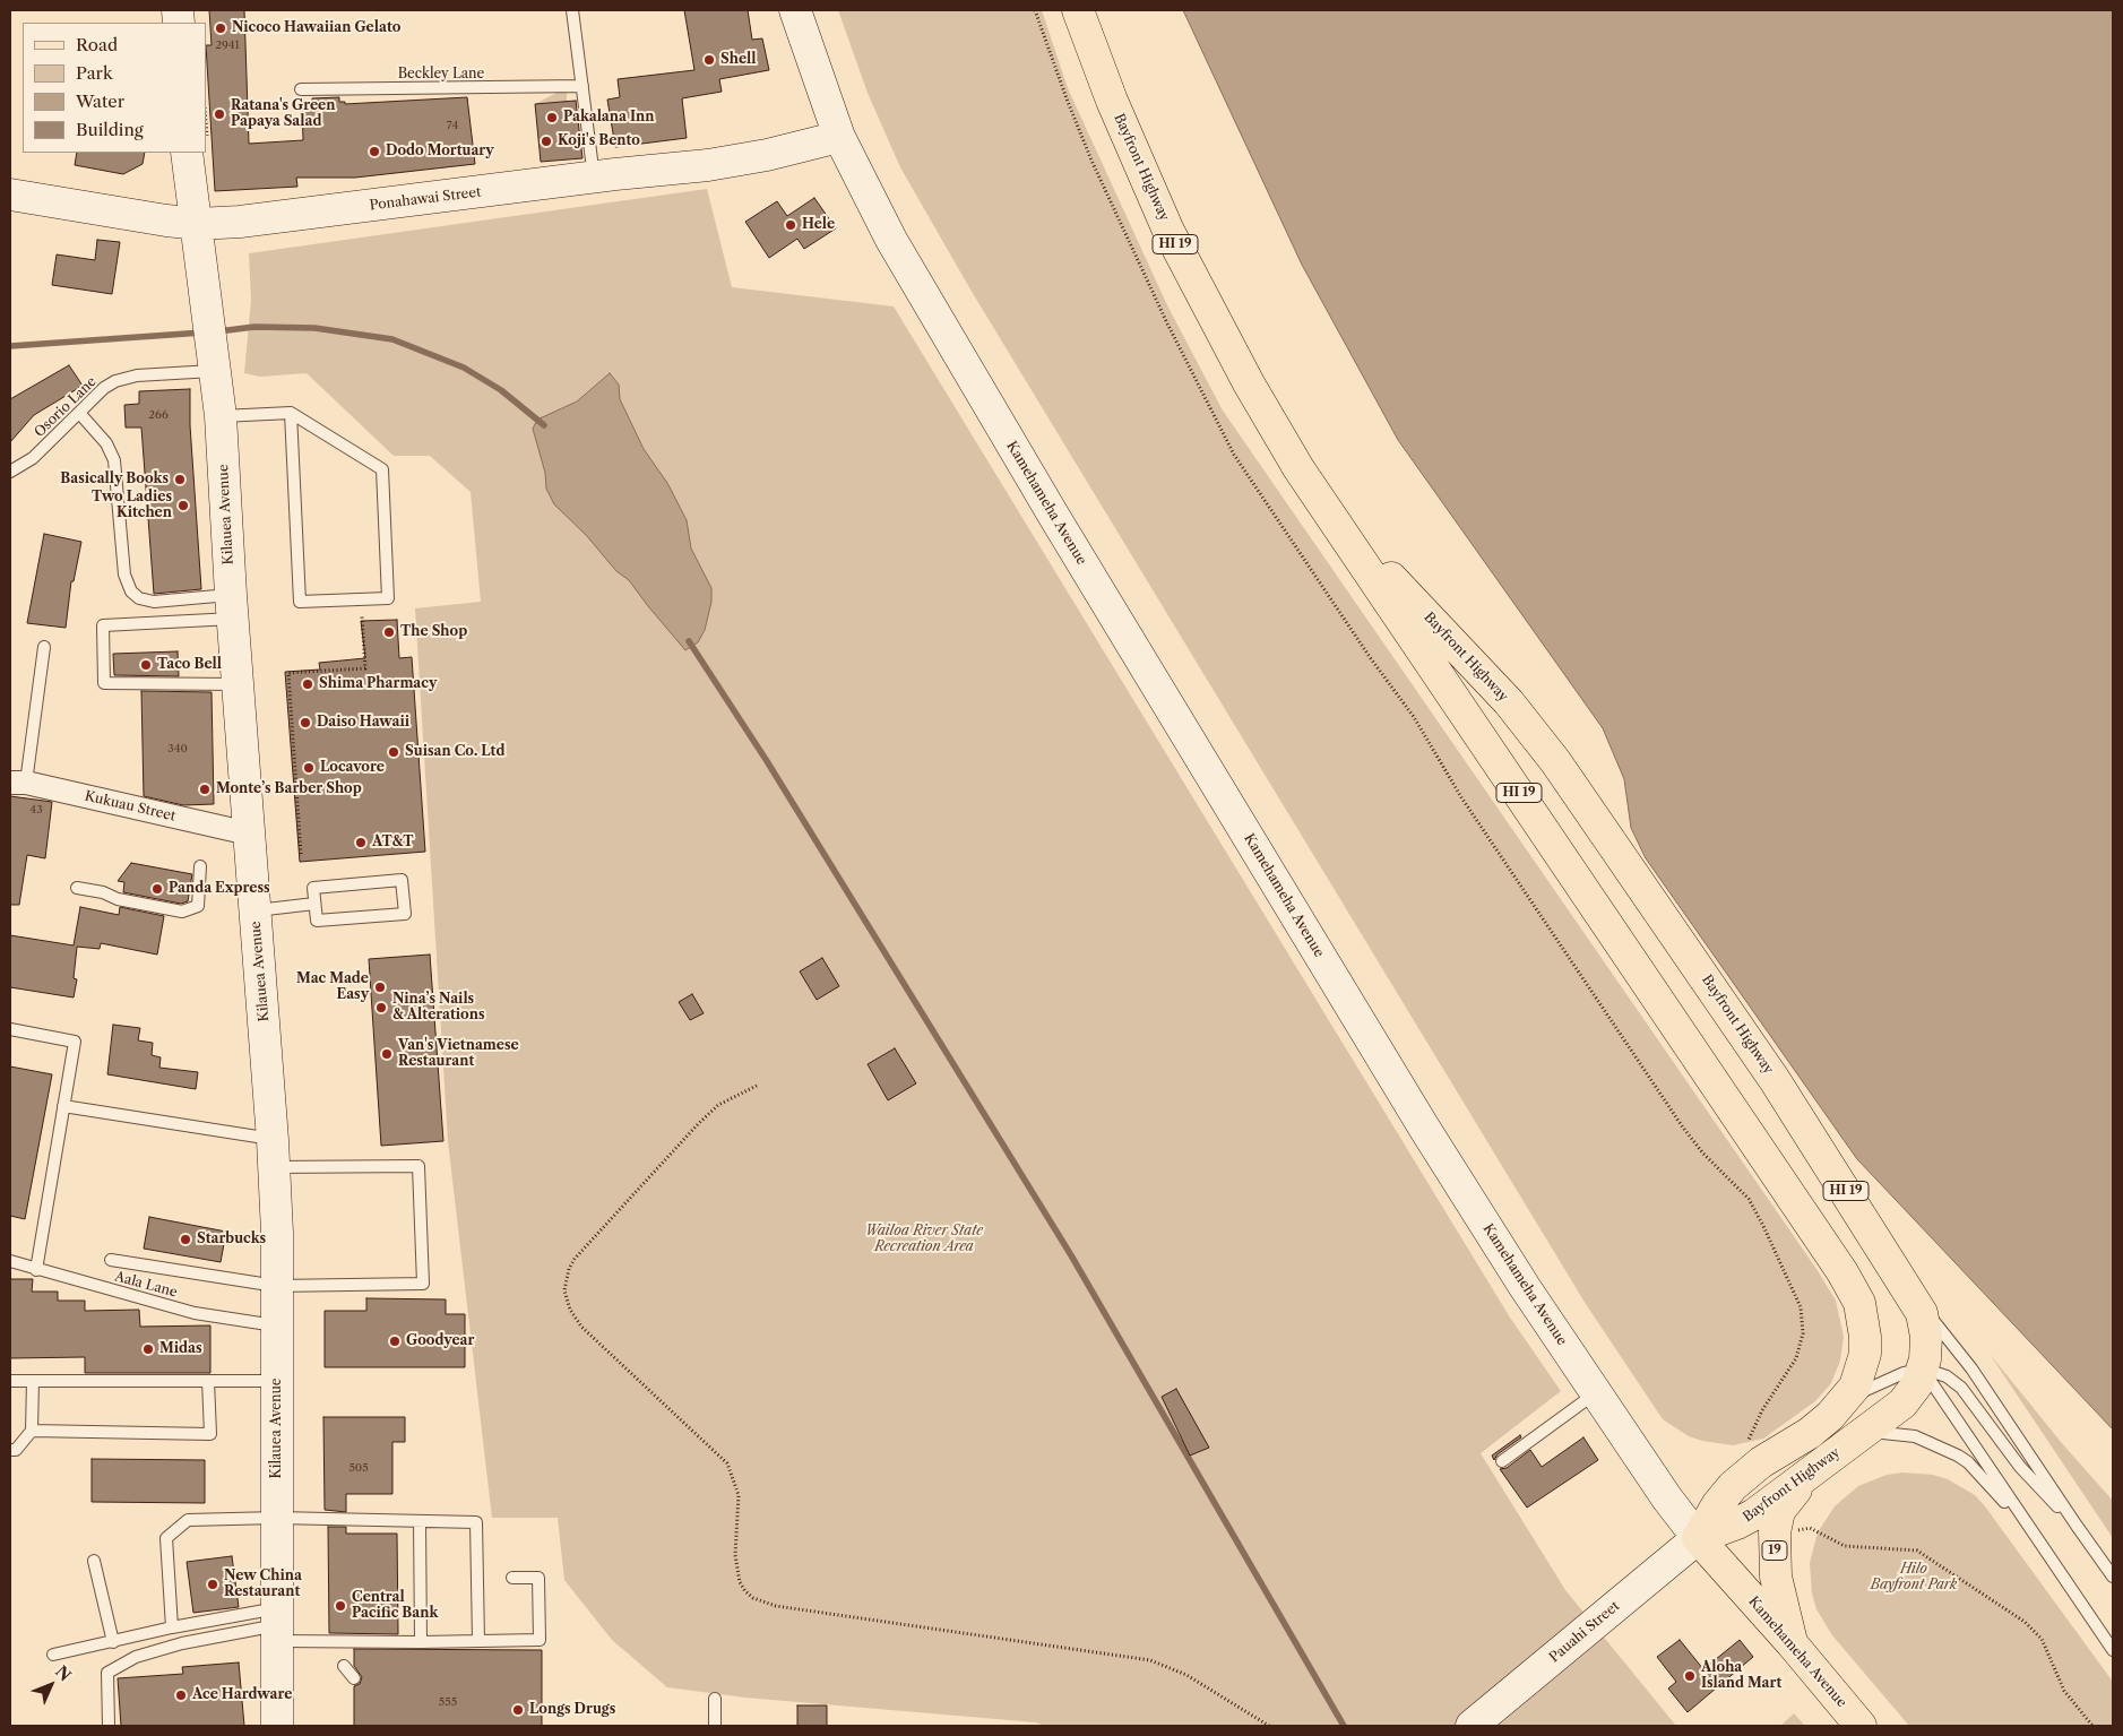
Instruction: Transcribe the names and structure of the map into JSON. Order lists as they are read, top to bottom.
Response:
{
  "streets": {
    "main road": [
      "Bayfront Highway",
      "HI 19",
      "Kamehameha Avenue",
      "19"
    ],
    "street": [
      "Ponahawai Street",
      "Kilauea Avenue",
      "Kukuau Street",
      "Pauahi Street"
    ],
    "lane": ["Beckley Lane", "Osorio Lane", "Aala Lane"]
  },
  "crossings": [
    ["Bayfront Highway", "Kamehameha Avenue"],
    ["Bayfront Highway", "19"],
    ["Bayfront Highway", "Pauahi Street"],
    ["Ponahawai Street", "Kamehameha Avenue"],
    ["Ponahawai Street", "Kilauea Avenue"],
    ["Osorio Lane", "Kilauea Avenue"],
    ["Kamehameha Avenue", "19"],
    ["Kamehameha Avenue", "Pauahi Street"],
    ["Kilauea Avenue", "Kukuau Street"],
    ["Kilauea Avenue", "Aala Lane"]
  ],
  "parks": ["Wailoa River State Recreation Area", "Hilo Bayfront Park"],
  "places": [
    "Nicoco Hawaiian Gelato",
    "Shell",
    "Ratana's Green Papaya Salad",
    "Pakalana Inn",
    "Koji's Bento",
    "Dodo Mortuary",
    "Hele",
    "Basically Books",
    "Two Ladies Kitchen",
    "The Shop",
    "Taco Bell",
    "Shima Pharmacy",
    "Daiso Hawaii",
    "Suisan Co. Ltd",
    "Locavore",
    "Monte’s Barber Shop",
    "AT&T",
    "Panda Express",
    "Mac Made Easy",
    "Nina’s Nails & Alterations",
    "Van's Vietnamese Restaurant",
    "Starbucks",
    "Goodyear",
    "Midas",
    "New China Restaurant",
    "Central Pacific Bank",
    "Aloha Island Mart",
    "Ace Hardware",
    "Longs Drugs"
  ],
  "house_numbers": [
    "2941",
    "74",
    "266",
    "340",
    "43",
    "505",
    "555"
  ],
  "legend": [
    "Road",
    "Park",
    "Water",
    "Building"
  ],
  "north": "top right"
}
